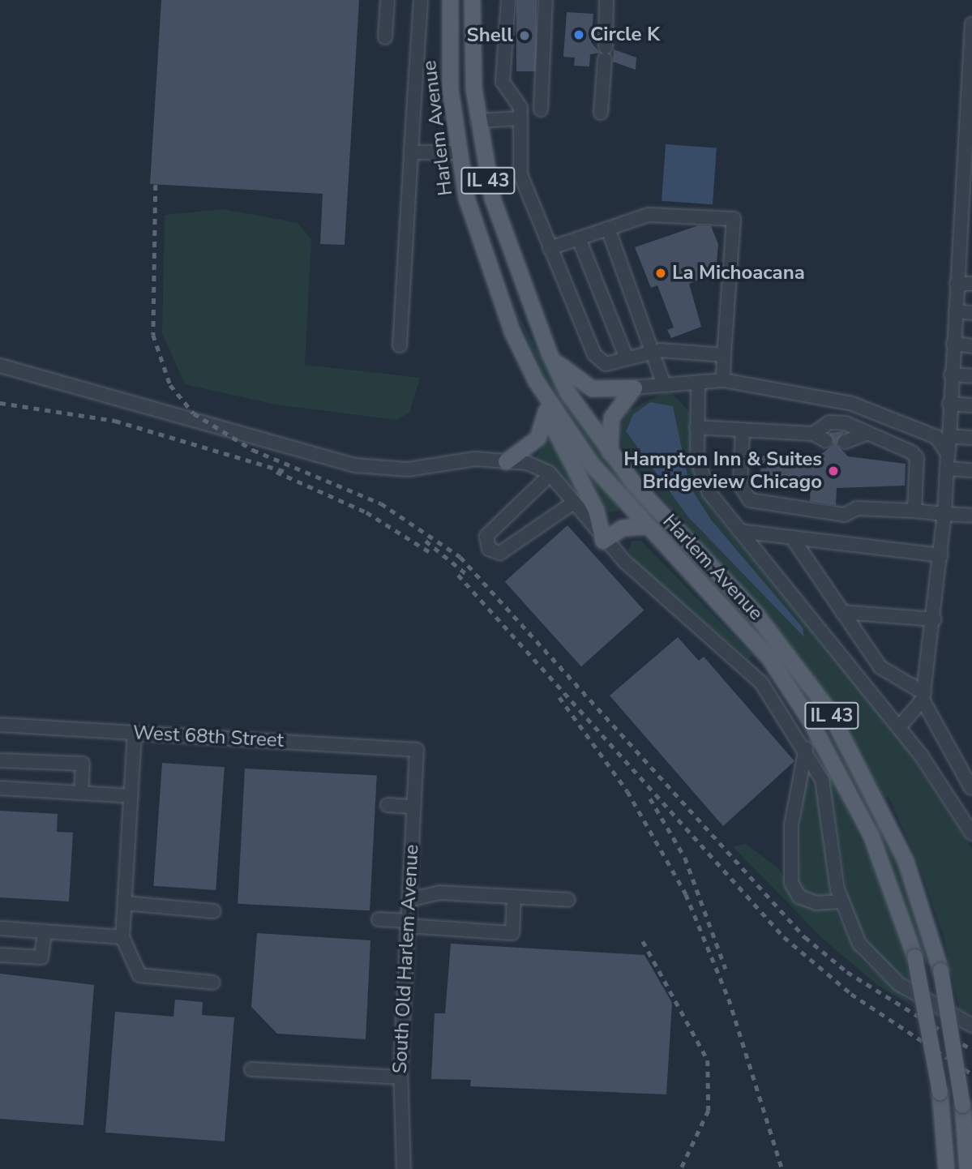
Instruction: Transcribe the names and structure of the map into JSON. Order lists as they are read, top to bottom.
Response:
{
  "streets": {
    "main road": ["Harlem Avenue", "IL 43"],
    "street": ["West 68th Street", "South Old Harlem Avenue"]
  },
  "crossings": [
    ["West 68th Street", "South Old Harlem Avenue"]
  ],
  "places": [
    "Circle K",
    "Shell",
    "La Michoacana",
    "Hampton Inn & Suites Bridgeview Chicago"
  ]
}
